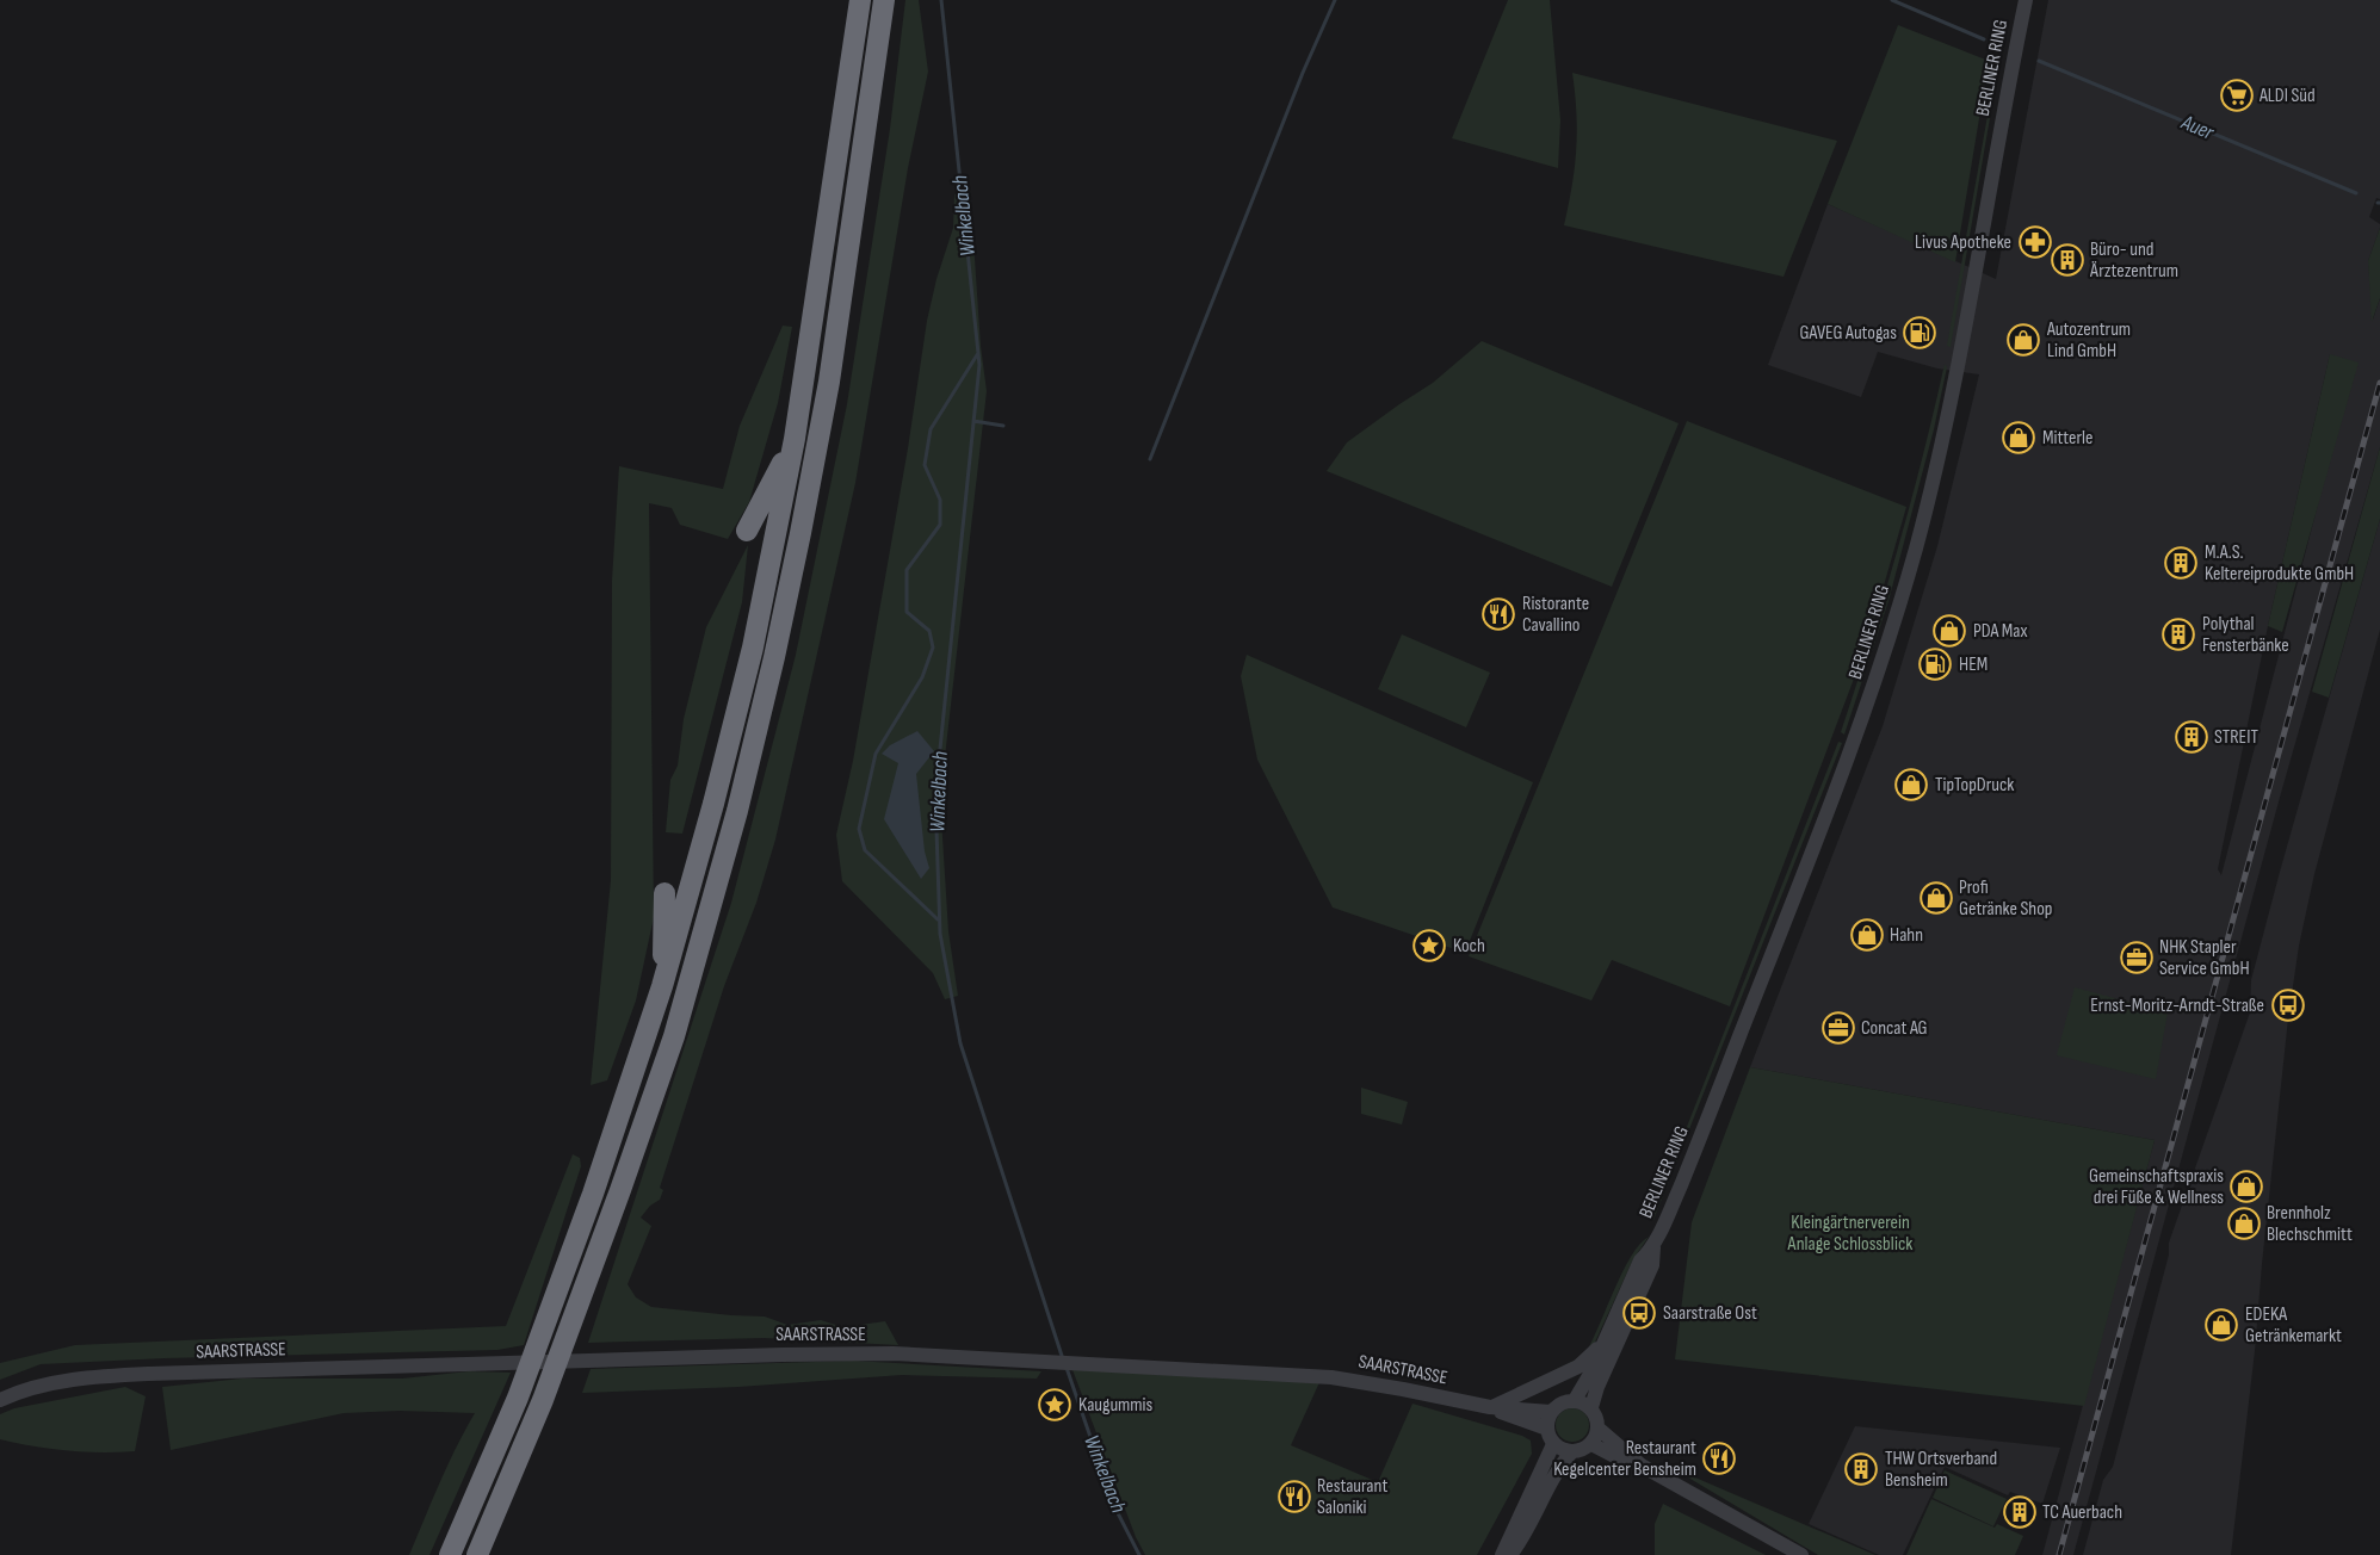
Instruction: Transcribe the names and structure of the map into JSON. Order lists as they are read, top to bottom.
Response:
{
  "streets": {
    "street": ["BERLINER RING", "SAARSTRASSE"]
  },
  "crossings": [
    ["BERLINER RING", "SAARSTRASSE"]
  ],
  "water": ["Auer", "Winkelbach"],
  "parks": ["Kleingärtnerverein Anlage Schlossblick"],
  "places": {
    "supermarket": ["ALDI Süd"],
    "pharmacy": ["Livus Apotheke"],
    "building": [
      "Büro- und Ärztezentrum",
      "M.A.S. Keltereiprodukte GmbH",
      "Polythal Fensterbänke",
      "STREIT",
      "THW Ortsverband Bensheim",
      "TC Auerbach"
    ],
    "fuel station": ["GAVEG Autogas", "HEM"],
    "shop": [
      "Autozentrum Lind GmbH",
      "Mitterle",
      "PDA Max",
      "TipTopDruck",
      "Profi Getränke Shop",
      "Hahn",
      "Gemeinschaftspraxis drei Füße & Wellness",
      "Brennholz Blechschmitt",
      "EDEKA Getränkemarkt"
    ],
    "restaurant": ["Ristorante Cavallino", "Restaurant Kegelcenter Bensheim", "Restaurant Saloniki"],
    "place": ["Koch", "Kaugummis"],
    "office": ["NHK Stapler Service GmbH", "Concat AG"],
    "bus stop": ["Ernst-Moritz-Arndt-Straße", "Saarstraße Ost"]
  }
}
